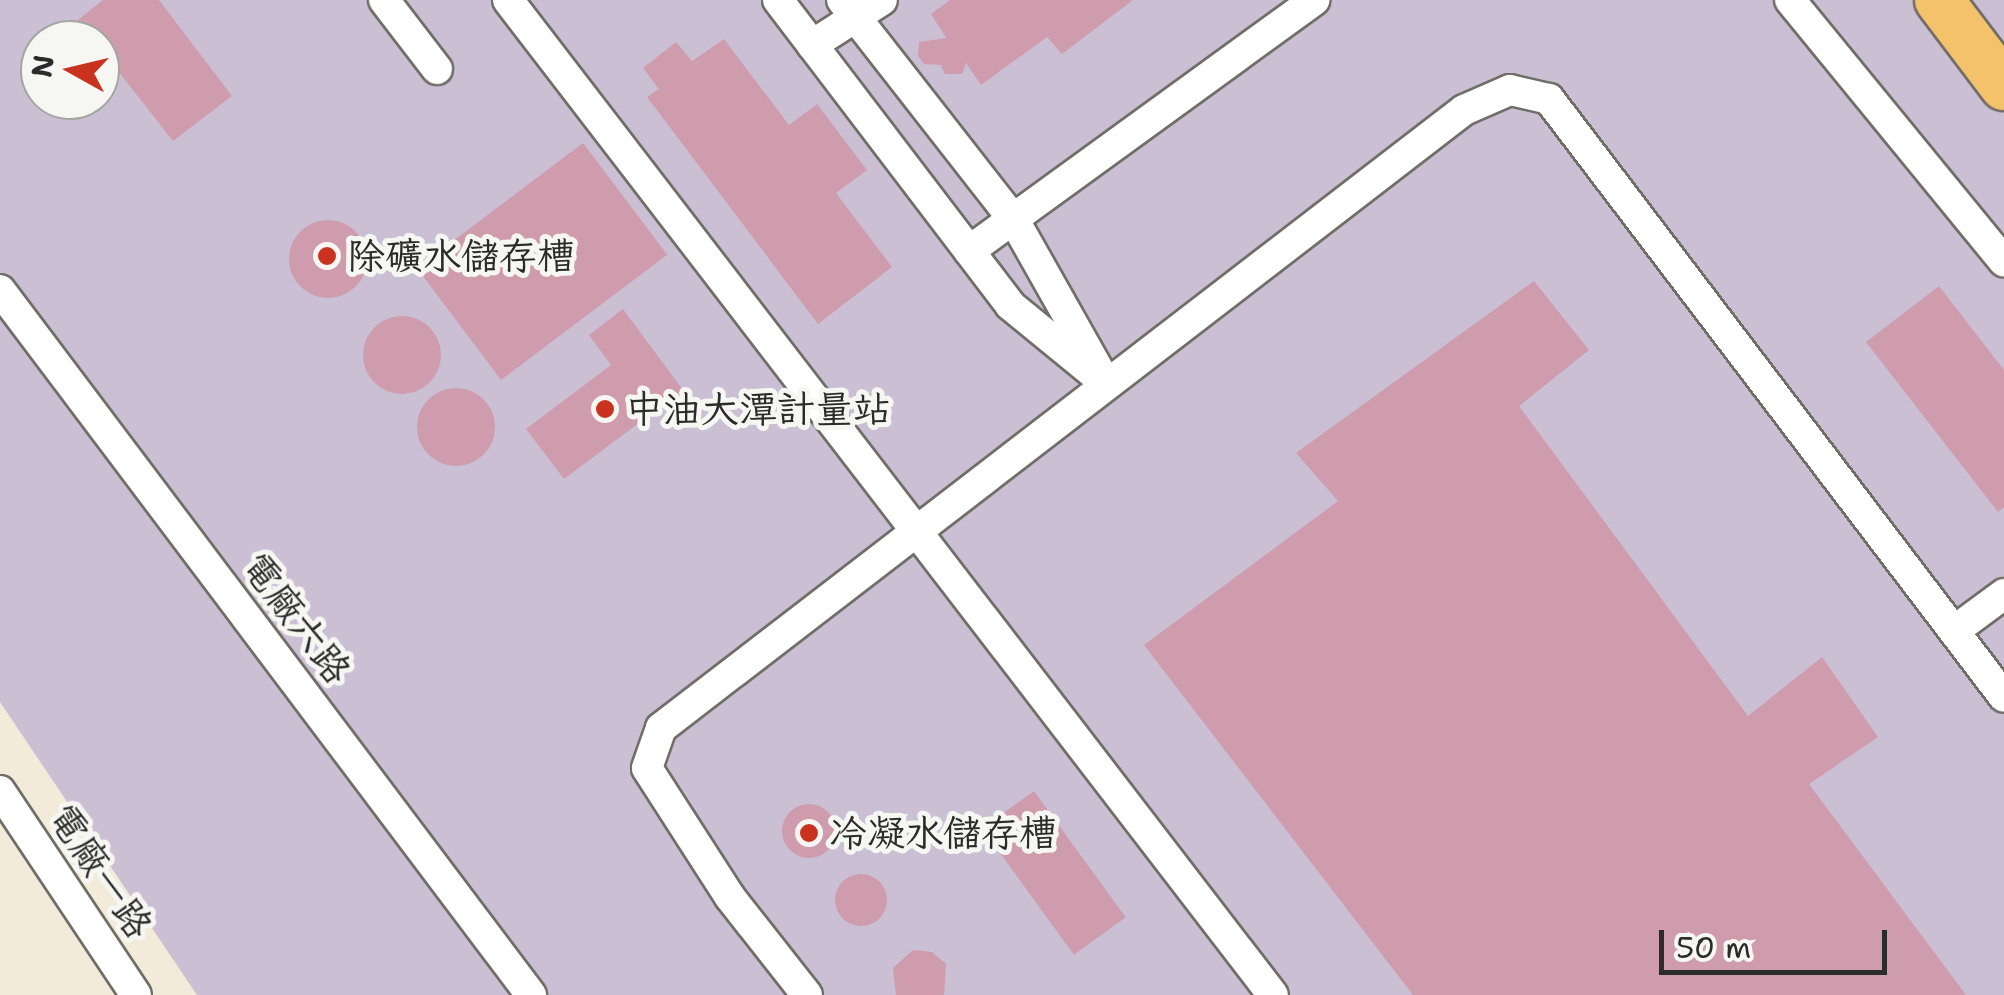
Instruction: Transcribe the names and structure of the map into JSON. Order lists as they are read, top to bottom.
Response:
{
  "streets": {
    "street": ["電廠六路", "電廠一路"]
  },
  "places": ["除礦水儲存槽", "中油大潭計量站", "冷凝水儲存槽"],
  "scale_bar": "50 m",
  "north": "left"
}
